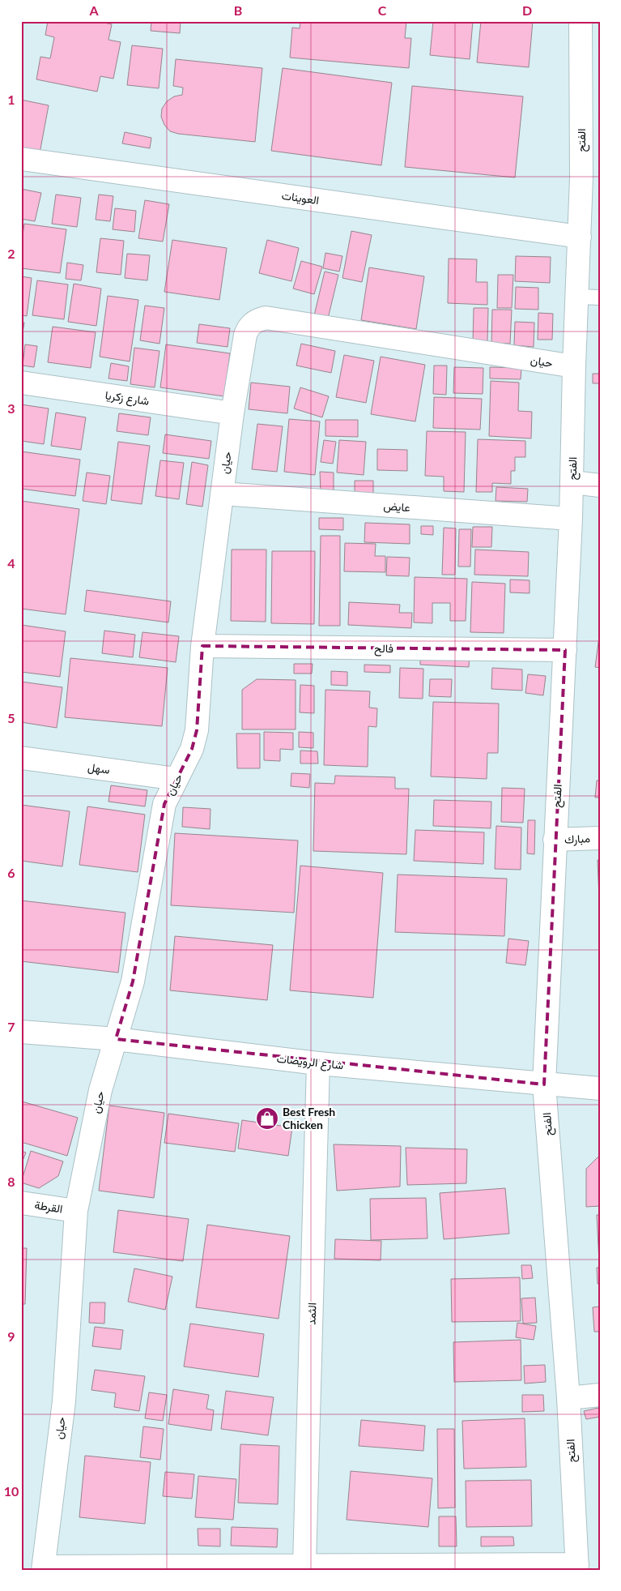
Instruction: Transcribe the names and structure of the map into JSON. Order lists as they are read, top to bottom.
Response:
{
  "streets": {
    "street": [
      "الفتح",
      "العوينات",
      "حيان",
      "شارع زكريا",
      "عايض",
      "فالح",
      "سهل",
      "مبارك",
      "شارع الرويضات",
      "القرطة",
      "الثمد"
    ]
  },
  "crossings": [
    ["الفتح", "العوينات"],
    ["الفتح", "حيان"],
    ["الفتح", "عايض"],
    ["الفتح", "فالح"],
    ["الفتح", "مبارك"],
    ["الفتح", "شارع الرويضات"],
    ["حيان", "شارع زكريا"],
    ["حيان", "عايض"],
    ["حيان", "فالح"],
    ["حيان", "سهل"],
    ["حيان", "شارع الرويضات"],
    ["حيان", "القرطة"],
    ["شارع الرويضات", "الثمد"]
  ],
  "places": {
    "shop": ["Best Fresh Chicken"]
  },
  "grid": {
    "columns": [
      "A",
      "B",
      "C",
      "D"
    ],
    "rows": [
      "1",
      "2",
      "3",
      "4",
      "5",
      "6",
      "7",
      "8",
      "9",
      "10"
    ]
  }
}
